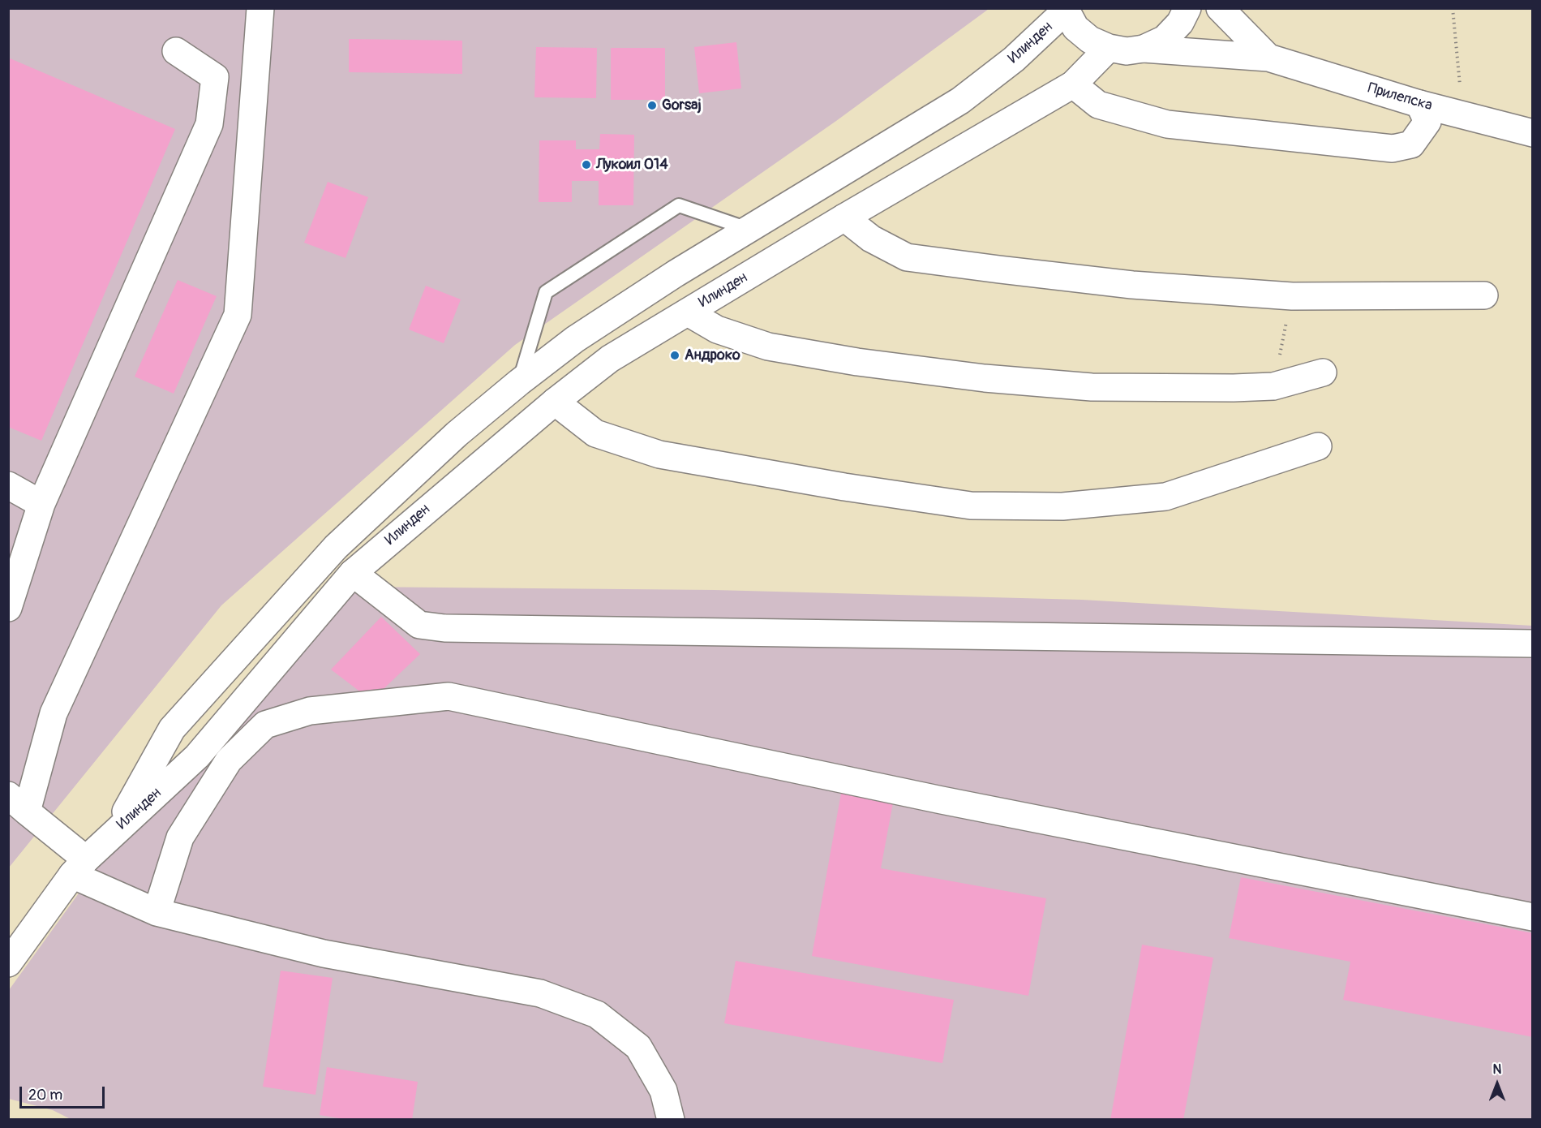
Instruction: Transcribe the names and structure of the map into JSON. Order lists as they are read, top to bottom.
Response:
{
  "streets": {
    "street": ["Илинден", "Прилепска"]
  },
  "crossings": [
    ["Илинден", "Прилепска"]
  ],
  "places": ["Gorsaj", "Лукоил 014", "Андроко"],
  "scale_bar": "20 m",
  "north": "top"
}
